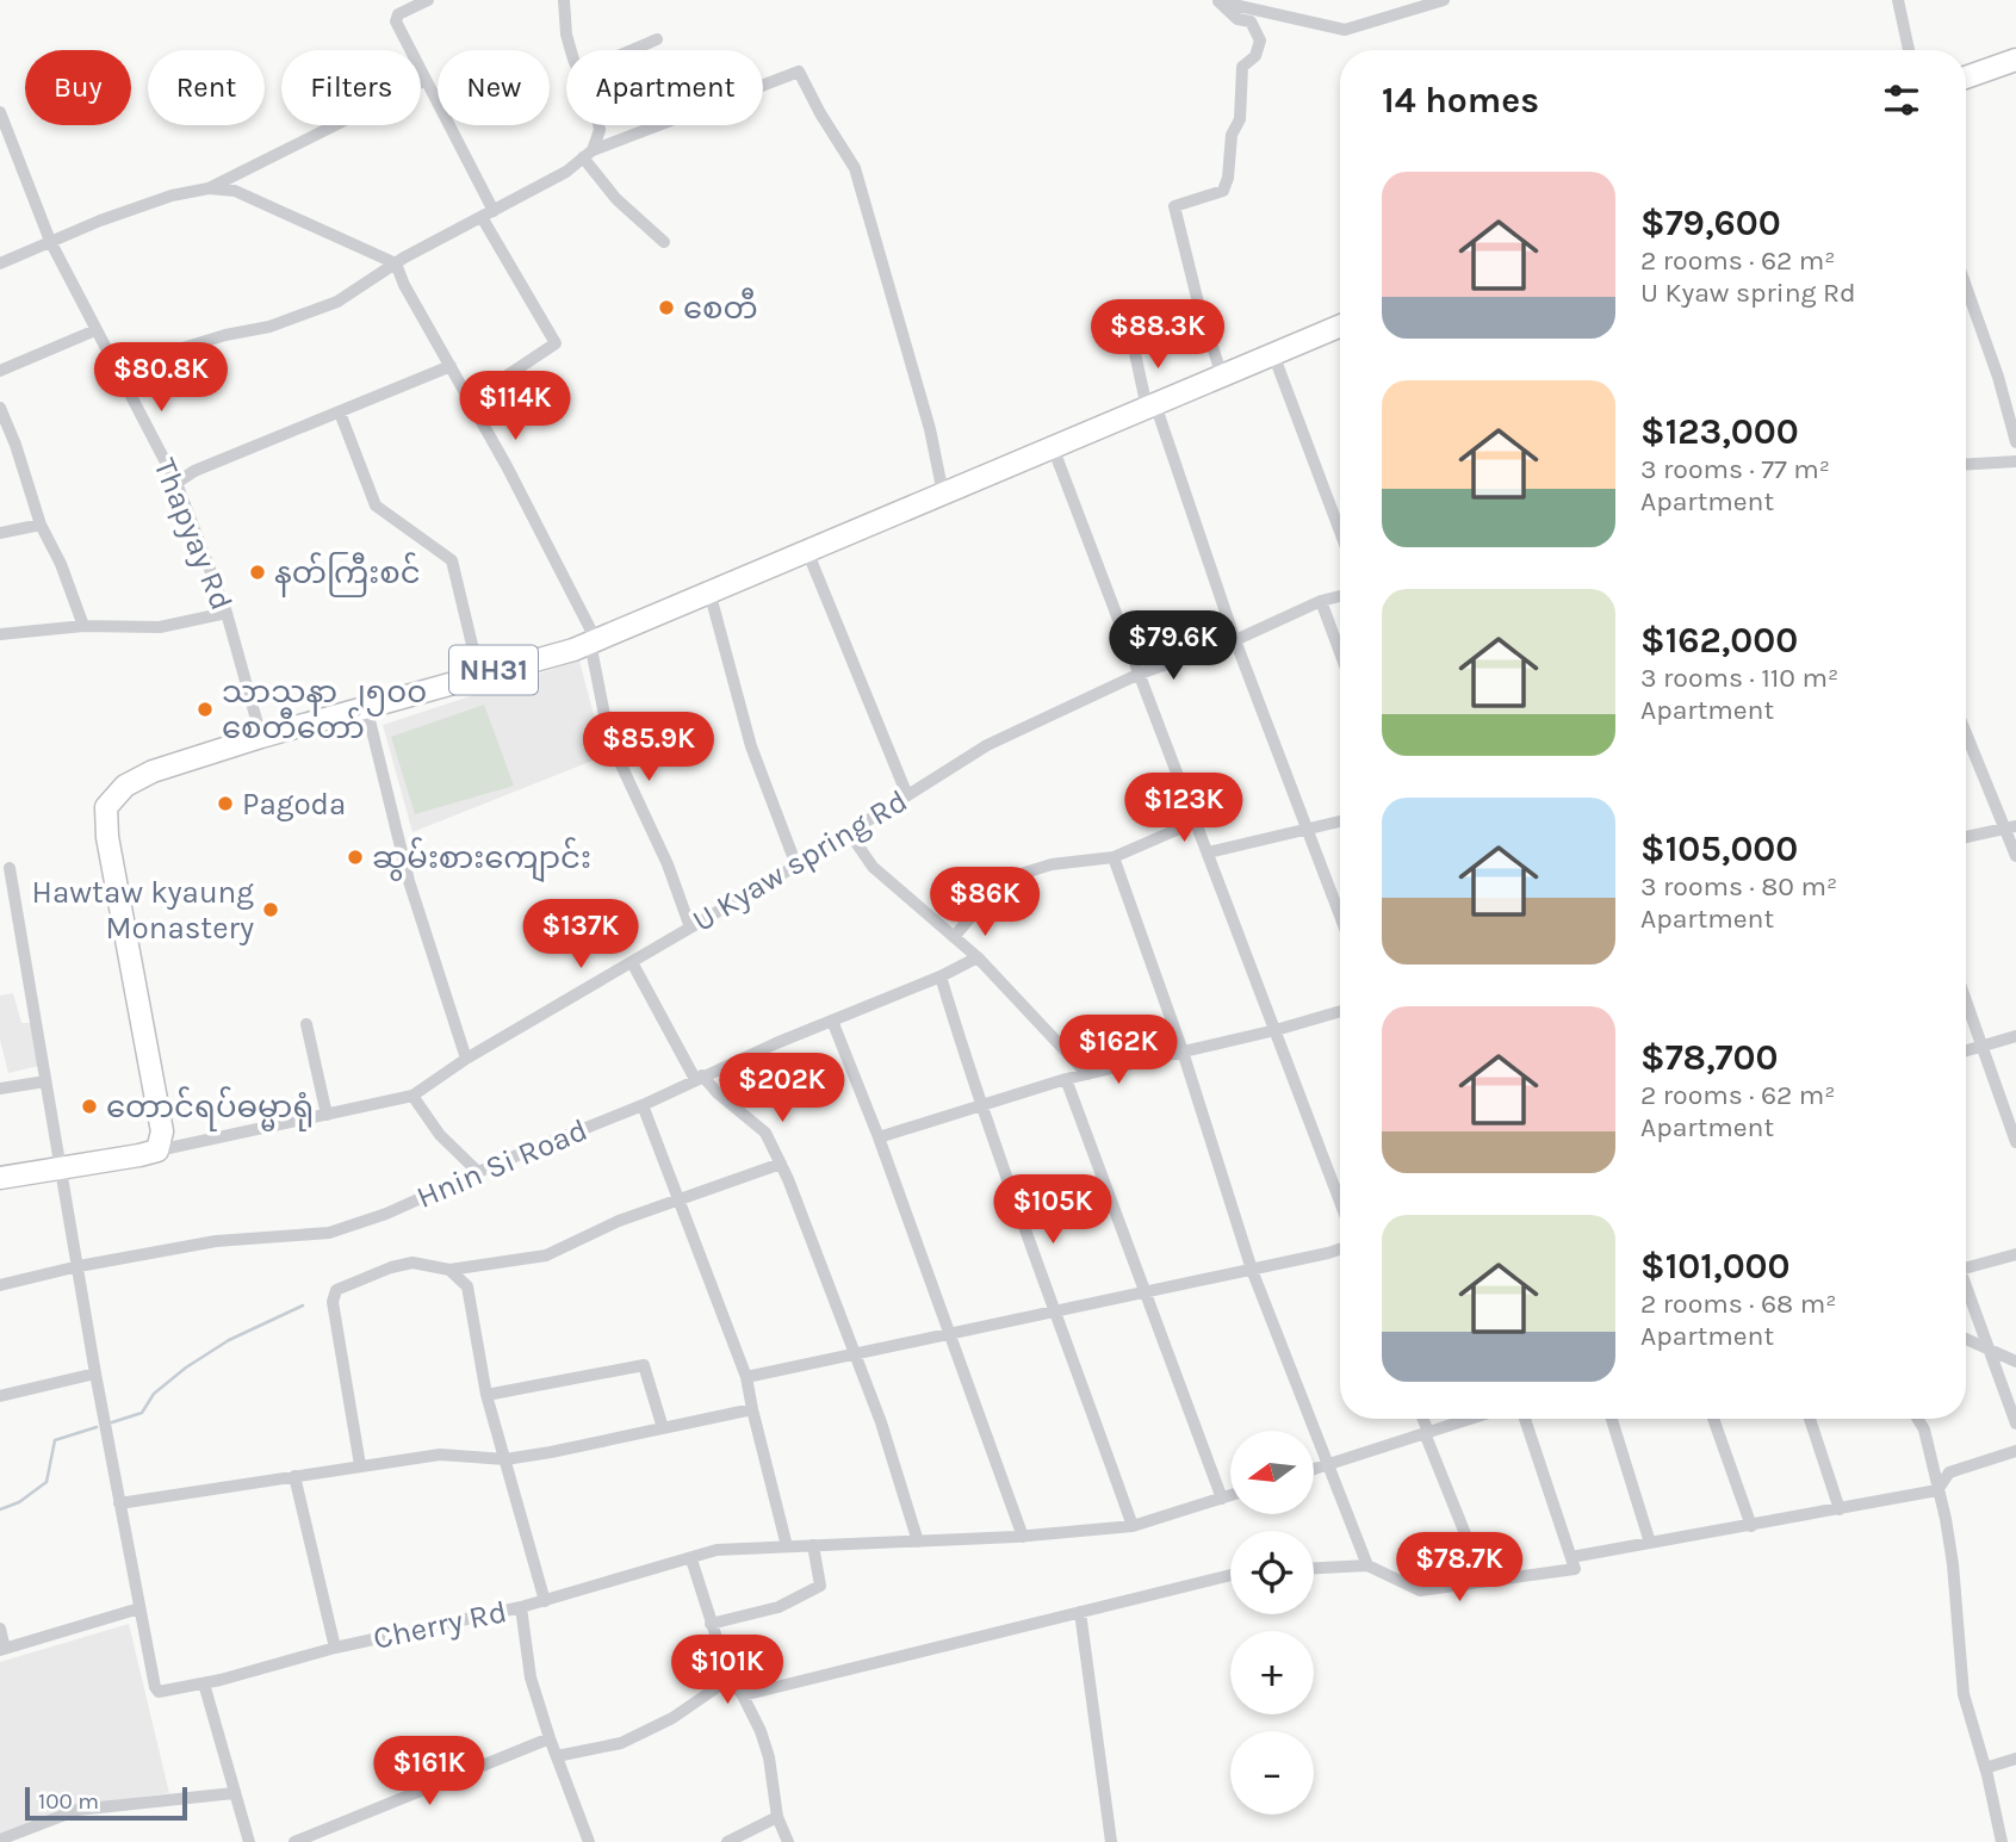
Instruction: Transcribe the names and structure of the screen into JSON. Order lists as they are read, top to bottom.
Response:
{
  "streets": {
    "highway": ["NH31"],
    "street": [
      "Thapyay Rd",
      "U Kyaw spring Rd",
      "Hnin Si Road",
      "Cherry Rd"
    ]
  },
  "crossings": [
    ["Thapyay Rd", "NH31"],
    ["NH31", "U Kyaw spring Rd"],
    ["Hnin Si Road", "Cherry Rd"]
  ],
  "places": [
    "စေတီ",
    "နတ်ကြီးစင်",
    "သာသနာ ၂၅၀၀ စေတီတော်",
    "Pagoda",
    "ဆွမ်းစားကျောင်း",
    "Hawtaw kyaung Monastery",
    "တောင်ရပ်ဓမ္မာရုံ"
  ],
  "scale_bar": "100 m",
  "north": "left",
  "page": {
    "chip": [
      "Buy",
      "Rent",
      "Filters",
      "New",
      "Apartment"
    ],
    "heading": "14 homes",
    "list": [
      {
        "name": "$79,600",
        "note": "2 rooms · 62 m² · U Kyaw spring Rd"
      },
      {
        "name": "$123,000",
        "note": "3 rooms · 77 m² · Apartment"
      },
      {
        "name": "$162,000",
        "note": "3 rooms · 110 m² · Apartment"
      },
      {
        "name": "$105,000",
        "note": "3 rooms · 80 m² · Apartment"
      },
      {
        "name": "$78,700",
        "note": "2 rooms · 62 m² · Apartment"
      },
      {
        "name": "$101,000",
        "note": "2 rooms · 68 m² · Apartment"
      }
    ],
    "price": [
      "$88.3K",
      "$80.8K",
      "$114K",
      "$79.6K",
      "$85.9K",
      "$123K",
      "$86K",
      "$137K",
      "$162K",
      "$202K",
      "$105K",
      "$78.7K",
      "$101K",
      "$161K"
    ],
    "map_buttons": ["+", "−"],
    "scale": "100 m"
  }
}
